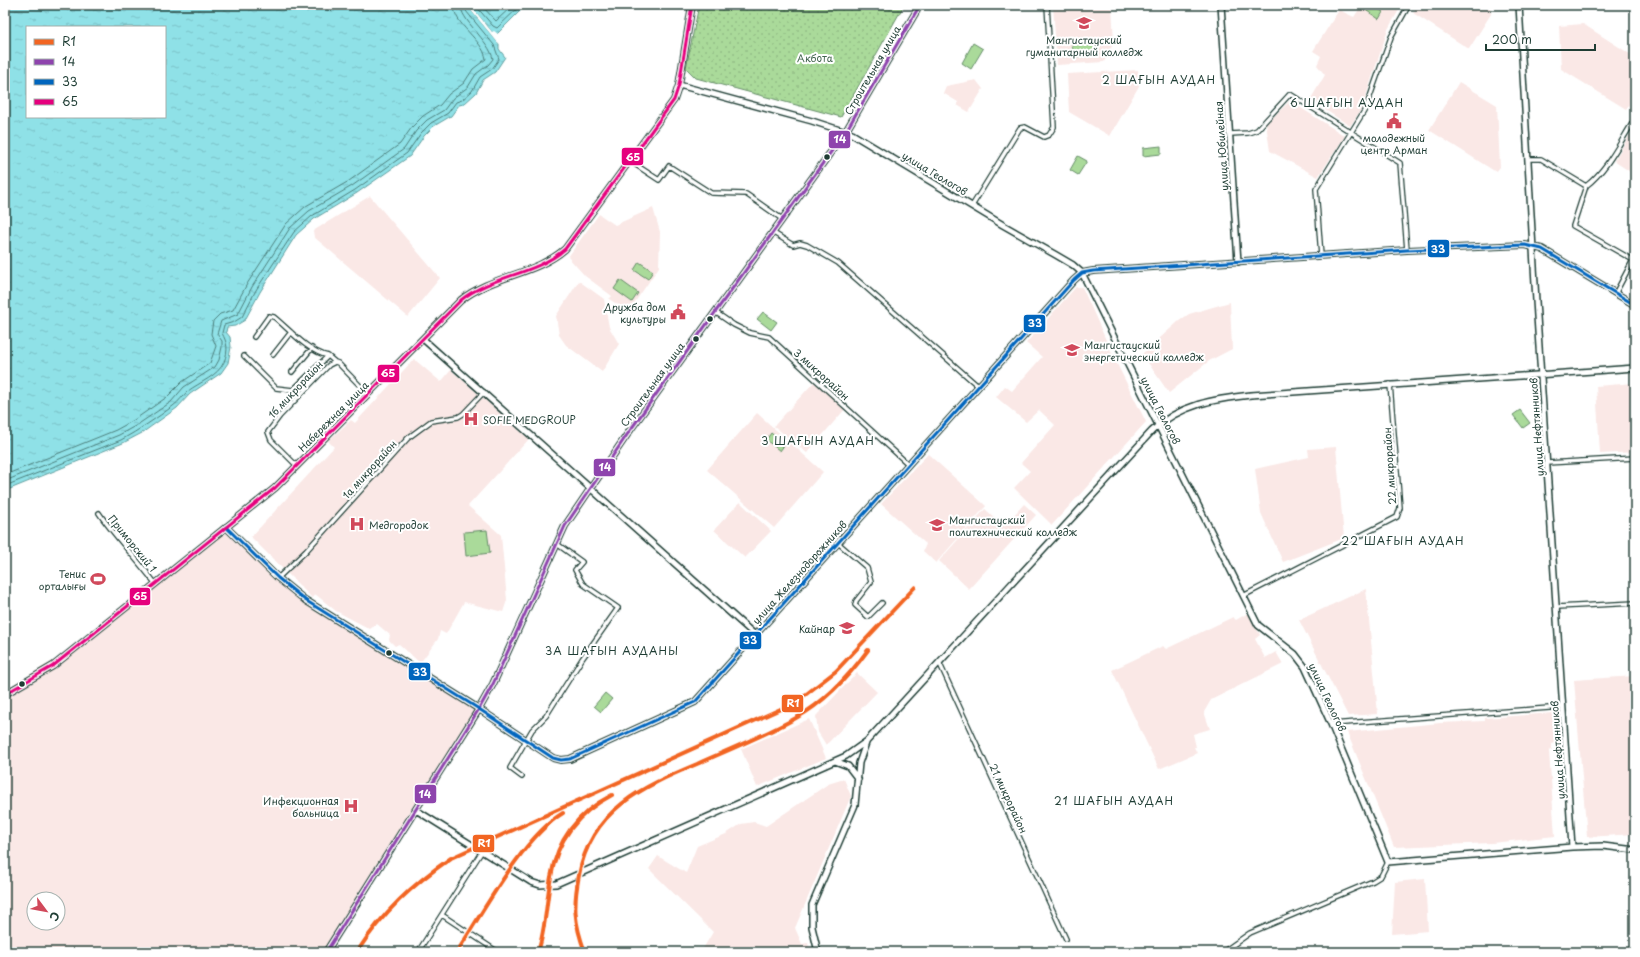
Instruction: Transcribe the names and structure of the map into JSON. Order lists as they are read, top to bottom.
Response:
{
  "streets": {
    "street": [
      "Строительная улица",
      "улица Юбилейная",
      "улица Геологов",
      "3 микрорайон",
      "1б микрорайон",
      "Набережная улица",
      "улица Нефтянников",
      "22 микрорайон",
      "1а микрорайон",
      "Приморский 1",
      "улица Железнодорожников",
      "21 микрорайон"
    ]
  },
  "crossings": [
    ["Строительная улица", "улица Геологов"],
    ["Строительная улица", "3 микрорайон"],
    ["Строительная улица", "улица Железнодорожников"],
    ["улица Геологов", "Набережная улица"],
    ["улица Геологов", "22 микрорайон"],
    ["улица Геологов", "улица Железнодорожников"],
    ["3 микрорайон", "улица Железнодорожников"],
    ["1б микрорайон", "Набережная улица"],
    ["Набережная улица", "Приморский 1"],
    ["Набережная улица", "улица Железнодорожников"],
    ["1а микрорайон", "улица Железнодорожников"]
  ],
  "districts": [
    "2 ШАҒЫН АУДАН",
    "6 ШАҒЫН АУДАН",
    "3 ШАҒЫН АУДАН",
    "22 ШАҒЫН АУДАН",
    "3А ШАҒЫН АУДАНЫ",
    "21 ШАҒЫН АУДАН"
  ],
  "parks": ["Акбота"],
  "places": {
    "school or university": [
      "Мангистауский гуманитарный колледж",
      "Мангистауский энергетический колледж",
      "Мангистауский политехнический колледж",
      "Кайнар"
    ],
    "public building": ["молодежный центр Арман", "Дружба дом культуры"],
    "hospital": ["SOFIE MEDGROUP", "Медгородок", "Инфекционная больница"],
    "sports": ["Тенис орталығы"]
  },
  "lines": [
    "transit line 14",
    "transit line 65",
    "transit line 33",
    "transit line R1"
  ],
  "legend": [
    "R1",
    "14",
    "33",
    "65"
  ],
  "scale_bar": "200 m",
  "north": "bottom right"
}
